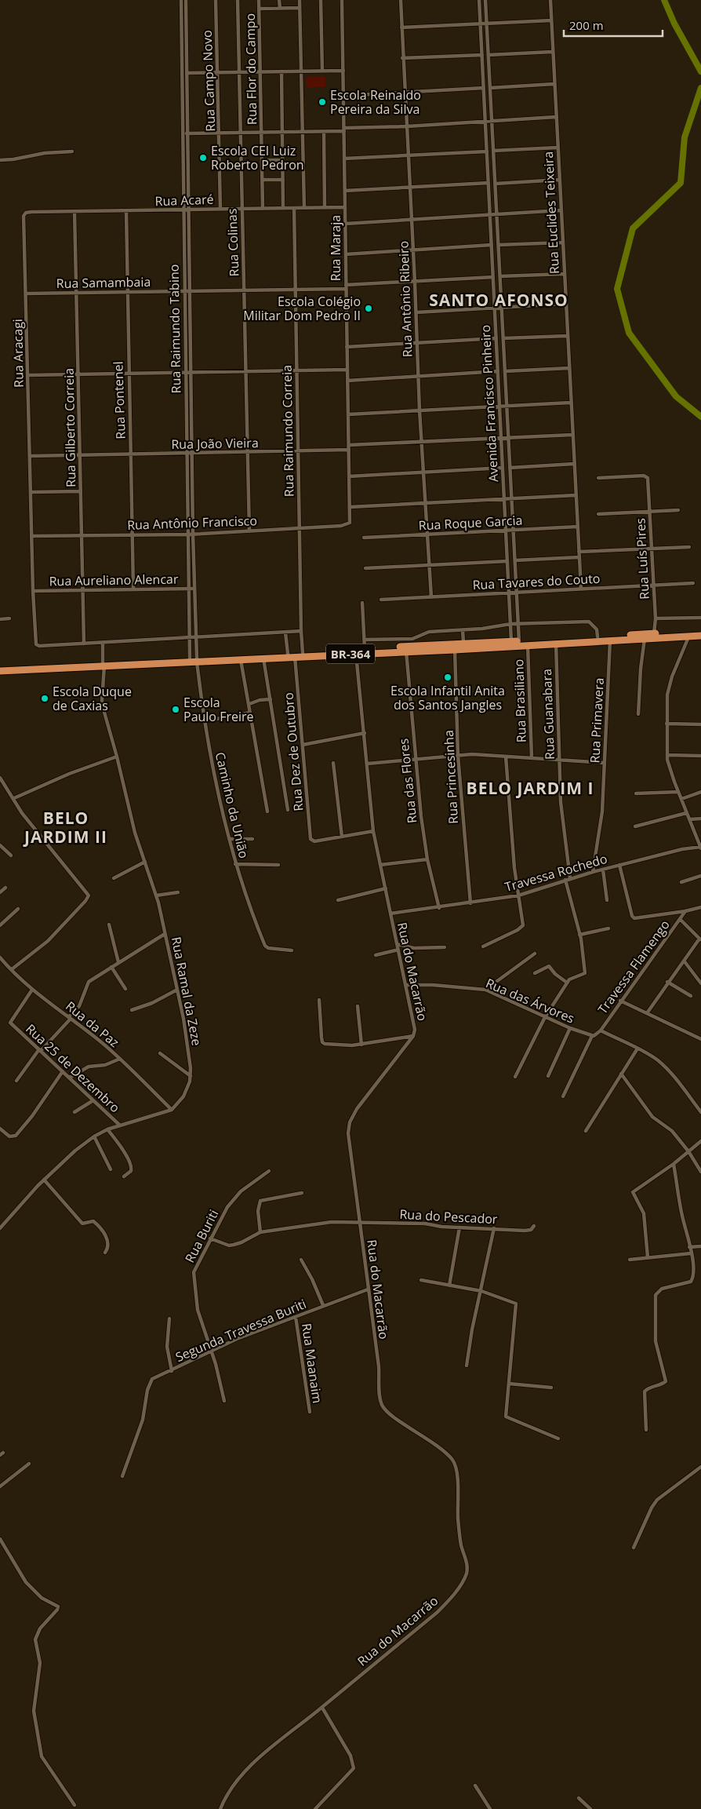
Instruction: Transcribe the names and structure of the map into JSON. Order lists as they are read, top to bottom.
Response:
{
  "streets": {
    "highway": ["BR-364"],
    "street": [
      "Rua Flor do Campo",
      "Rua Campo Novo",
      "Rua Acaré",
      "Rua Euclides Teixeira",
      "Rua Colinas",
      "Rua Maraja",
      "Rua Samambaia",
      "Rua Antônio Ribeiro",
      "Rua Raimundo Tabino",
      "Rua Aracagi",
      "Rua Pontenel",
      "Avenida Francisco Pinheiro",
      "Rua Gilberto Correia",
      "Rua Raimundo Correia",
      "Rua João Vieira",
      "Rua Antônio Francisco",
      "Rua Roque Garcia",
      "Rua Luís Pires",
      "Rua Aureliano Alencar",
      "Rua Tavares do Couto",
      "Rua Brasiliano",
      "Rua Guanabara",
      "Rua Primavera",
      "Rua Dez de Outubro",
      "Rua Princesinha",
      "Rua das Flores",
      "Caminho da União",
      "Travessa Rochedo",
      "Travessa Flamengo",
      "Rua do Macarrão",
      "Rua Ramal da Zeze",
      "Rua das Árvores",
      "Rua da Paz",
      "Rua 25 de Dezembro",
      "Rua do Pescador",
      "Rua Buriti",
      "Segunda Travessa Buriti",
      "Rua Maanaim"
    ]
  },
  "crossings": [
    ["Rua Flor do Campo", "Rua Acaré"],
    ["Rua Campo Novo", "Rua Acaré"],
    ["Rua Acaré", "Rua Colinas"],
    ["Rua Acaré", "Rua Maraja"],
    ["Rua Acaré", "Rua Raimundo Tabino"],
    ["Rua Acaré", "Rua Aracagi"],
    ["Rua Acaré", "Rua Pontenel"],
    ["Rua Acaré", "Rua Gilberto Correia"],
    ["Rua Acaré", "Rua Raimundo Correia"],
    ["Rua Euclides Teixeira", "Rua Roque Garcia"],
    ["Rua Euclides Teixeira", "Rua Tavares do Couto"],
    ["Rua Colinas", "Rua Samambaia"],
    ["Rua Colinas", "Rua João Vieira"],
    ["Rua Colinas", "Rua Antônio Francisco"],
    ["Rua Maraja", "Rua Samambaia"],
    ["Rua Maraja", "Rua João Vieira"],
    ["Rua Maraja", "Rua Antônio Francisco"],
    ["Rua Samambaia", "Rua Antônio Ribeiro"],
    ["Rua Samambaia", "Rua Raimundo Tabino"],
    ["Rua Samambaia", "Rua Aracagi"],
    ["Rua Samambaia", "Rua Pontenel"],
    ["Rua Samambaia", "Avenida Francisco Pinheiro"],
    ["Rua Samambaia", "Rua Gilberto Correia"],
    ["Rua Samambaia", "Rua Raimundo Correia"],
    ["Rua Antônio Ribeiro", "Rua Roque Garcia"],
    ["Rua Antônio Ribeiro", "Rua Tavares do Couto"],
    ["Rua Raimundo Tabino", "Rua João Vieira"],
    ["Rua Raimundo Tabino", "Rua Antônio Francisco"],
    ["Rua Raimundo Tabino", "Rua Aureliano Alencar"],
    ["Rua Raimundo Tabino", "BR-364"],
    ["Rua Raimundo Tabino", "Caminho da União"],
    ["Rua Aracagi", "Rua João Vieira"],
    ["Rua Aracagi", "Rua Aureliano Alencar"],
    ["Rua Pontenel", "Rua João Vieira"],
    ["Rua Pontenel", "Rua Antônio Francisco"],
    ["Rua Pontenel", "Rua Aureliano Alencar"],
    ["Avenida Francisco Pinheiro", "Rua Roque Garcia"],
    ["Avenida Francisco Pinheiro", "Rua Tavares do Couto"],
    ["Avenida Francisco Pinheiro", "BR-364"],
    ["Rua Gilberto Correia", "Rua João Vieira"],
    ["Rua Gilberto Correia", "Rua Antônio Francisco"],
    ["Rua Gilberto Correia", "Rua Aureliano Alencar"],
    ["Rua Raimundo Correia", "Rua João Vieira"],
    ["Rua Raimundo Correia", "Rua Antônio Francisco"],
    ["Rua Raimundo Correia", "BR-364"],
    ["Rua Antônio Francisco", "Rua Aureliano Alencar"],
    ["Rua Luís Pires", "Rua Tavares do Couto"],
    ["Rua Luís Pires", "BR-364"],
    ["BR-364", "Rua Brasiliano"],
    ["BR-364", "Rua Guanabara"],
    ["BR-364", "Rua Primavera"],
    ["BR-364", "Rua Dez de Outubro"],
    ["BR-364", "Rua Princesinha"],
    ["BR-364", "Rua das Flores"],
    ["BR-364", "Caminho da União"],
    ["BR-364", "Rua do Macarrão"],
    ["BR-364", "Rua Ramal da Zeze"],
    ["Rua Guanabara", "Travessa Rochedo"],
    ["Rua Primavera", "Travessa Rochedo"],
    ["Rua Princesinha", "Travessa Rochedo"],
    ["Rua das Flores", "Travessa Rochedo"],
    ["Travessa Rochedo", "Travessa Flamengo"],
    ["Travessa Rochedo", "Rua do Macarrão"],
    ["Rua do Macarrão", "Rua das Árvores"],
    ["Rua do Macarrão", "Rua do Pescador"],
    ["Rua do Macarrão", "Segunda Travessa Buriti"],
    ["Rua Ramal da Zeze", "Rua da Paz"],
    ["Rua da Paz", "Rua 25 de Dezembro"],
    ["Rua Buriti", "Segunda Travessa Buriti"],
    ["Segunda Travessa Buriti", "Rua Maanaim"]
  ],
  "districts": ["SANTO AFONSO", "BELO JARDIM I", "BELO JARDIM II"],
  "places": [
    "Escola Reinaldo Pereira da Silva",
    "Escola CEI Luiz Roberto Pedron",
    "Escola Colégio Militar Dom Pedro II",
    "Escola Infantil Anita dos Santos Jangles",
    "Escola Duque de Caxias",
    "Escola Paulo Freire"
  ],
  "scale_bar": "200 m"
}
